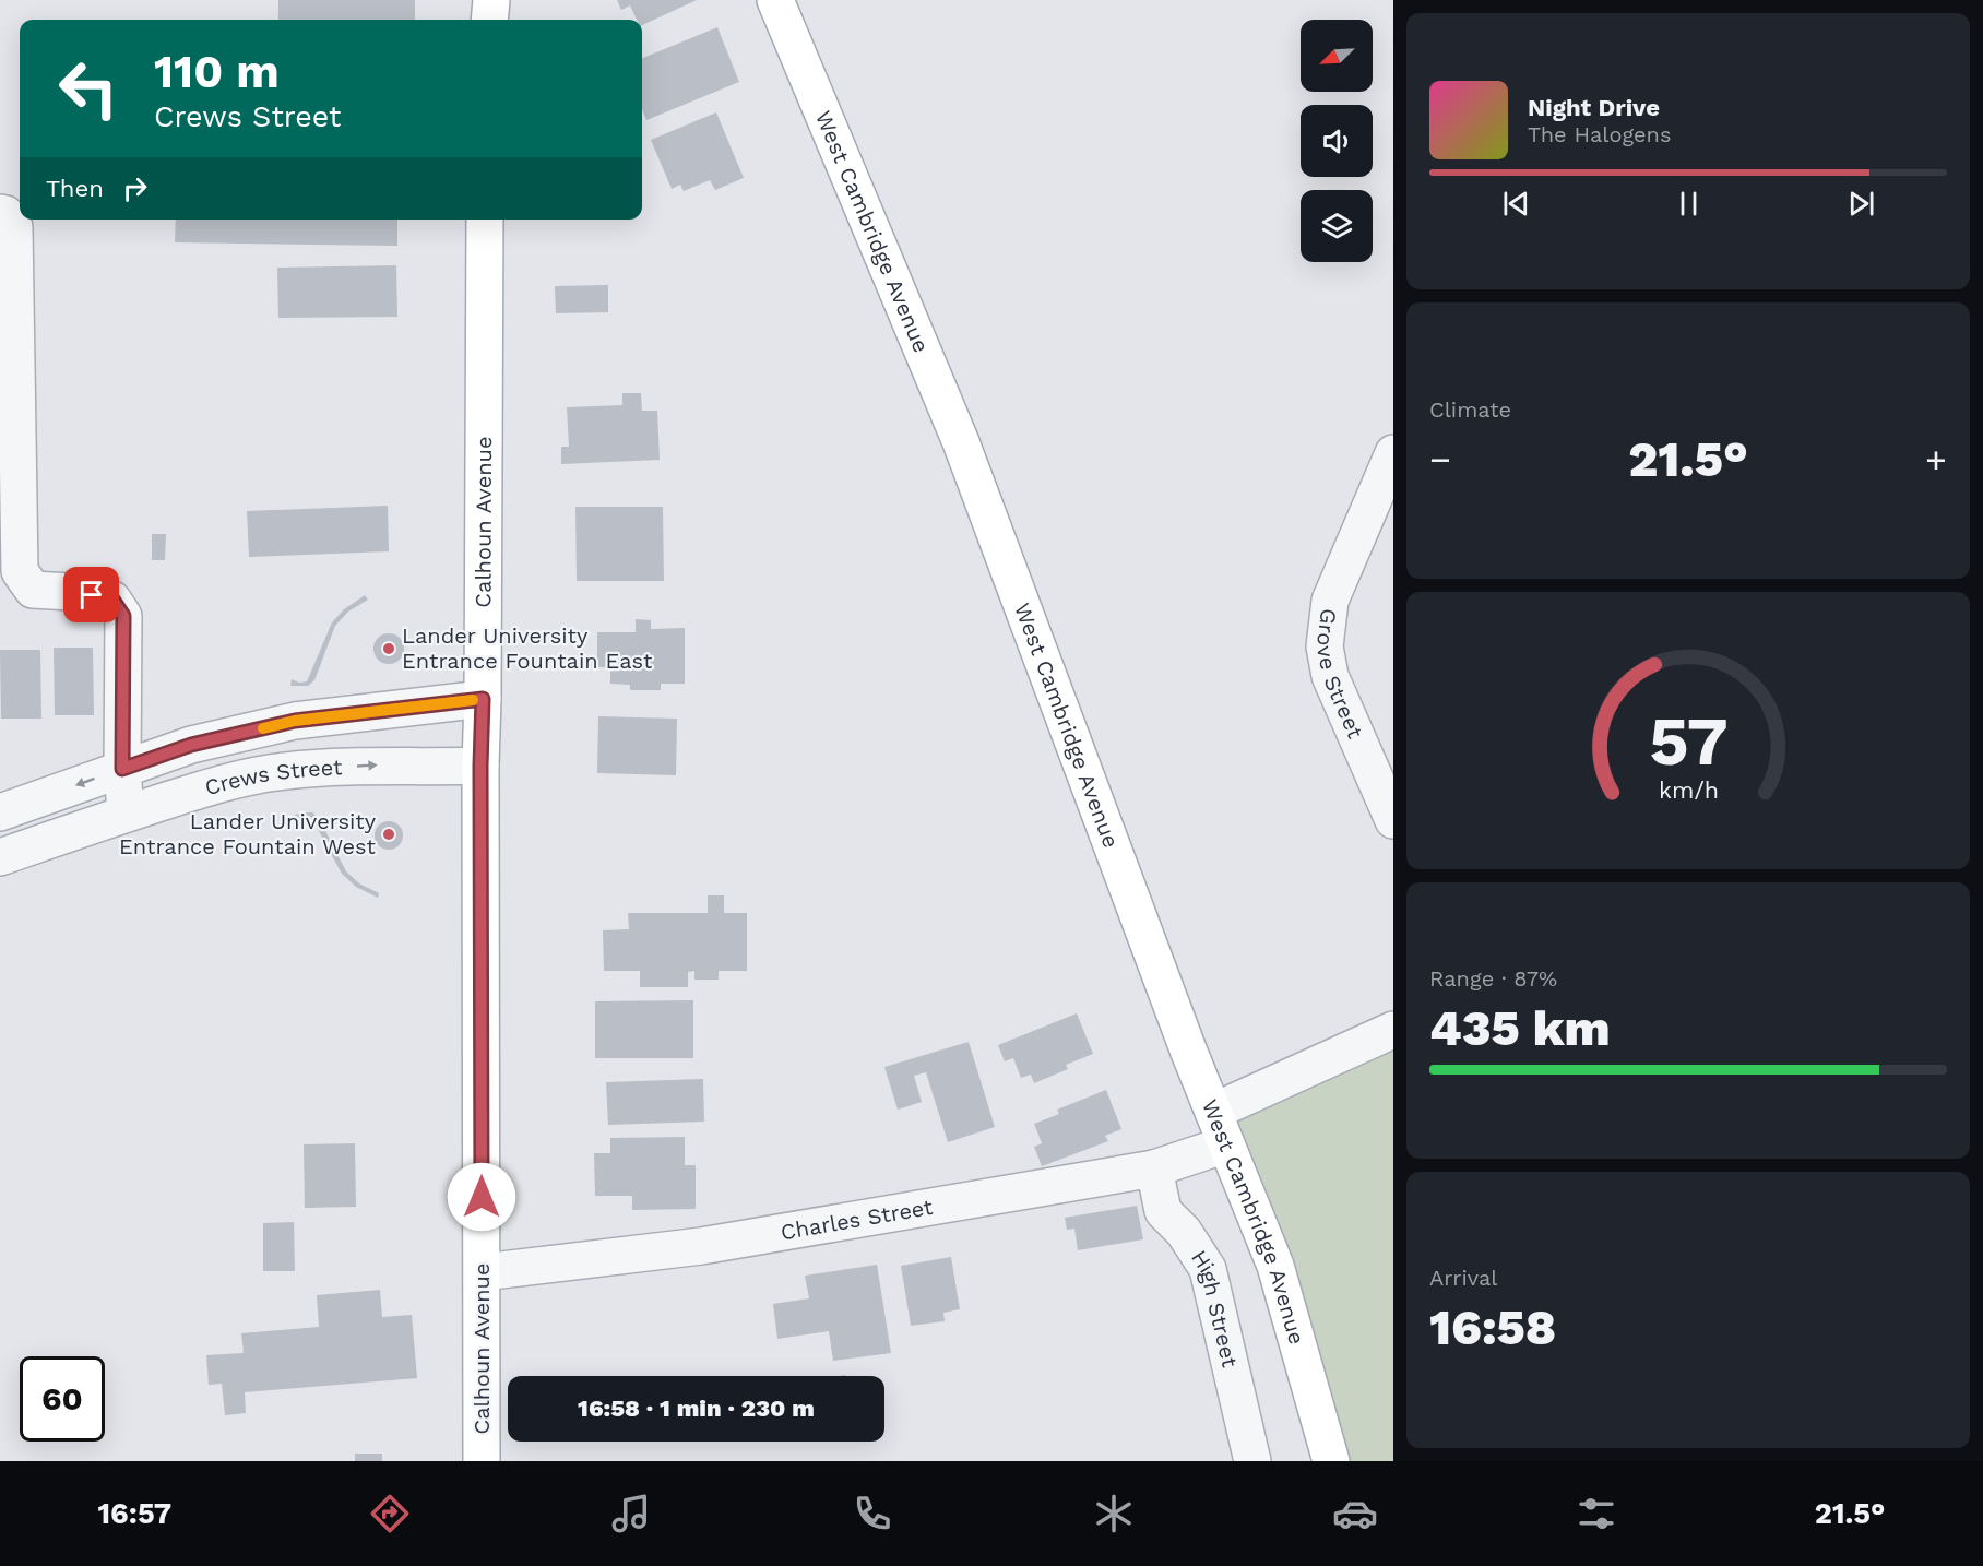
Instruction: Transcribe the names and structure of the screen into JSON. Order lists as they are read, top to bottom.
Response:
{
  "streets": {
    "main road": ["West Cambridge Avenue", "Calhoun Avenue"],
    "street": [
      "Grove Street",
      "Crews Street",
      "Charles Street",
      "High Street"
    ]
  },
  "crossings": [
    ["West Cambridge Avenue", "Charles Street"],
    ["Calhoun Avenue", "Crews Street"],
    ["Calhoun Avenue", "Charles Street"],
    ["Charles Street", "High Street"]
  ],
  "places": ["Lander University Entrance Fountain East", "Lander University Entrance Fountain West"],
  "north": "bottom left",
  "page": {
    "turn": ["110 m", "Crews Street"],
    "song": ["Night Drive", "The Halogens"],
    "then": "Then",
    "tile": [
      "Climate",
      ["Range · 87%", "435 km"],
      ["Arrival", "16:58"]
    ],
    "heat": ["−", "21.5°", "+"],
    "limit": "60",
    "trip": "16:58 · 1 min · 230 m",
    "tabs": ["16:57", "21.5°"],
    "gauge": ["57", "km/h"]
  }
}
